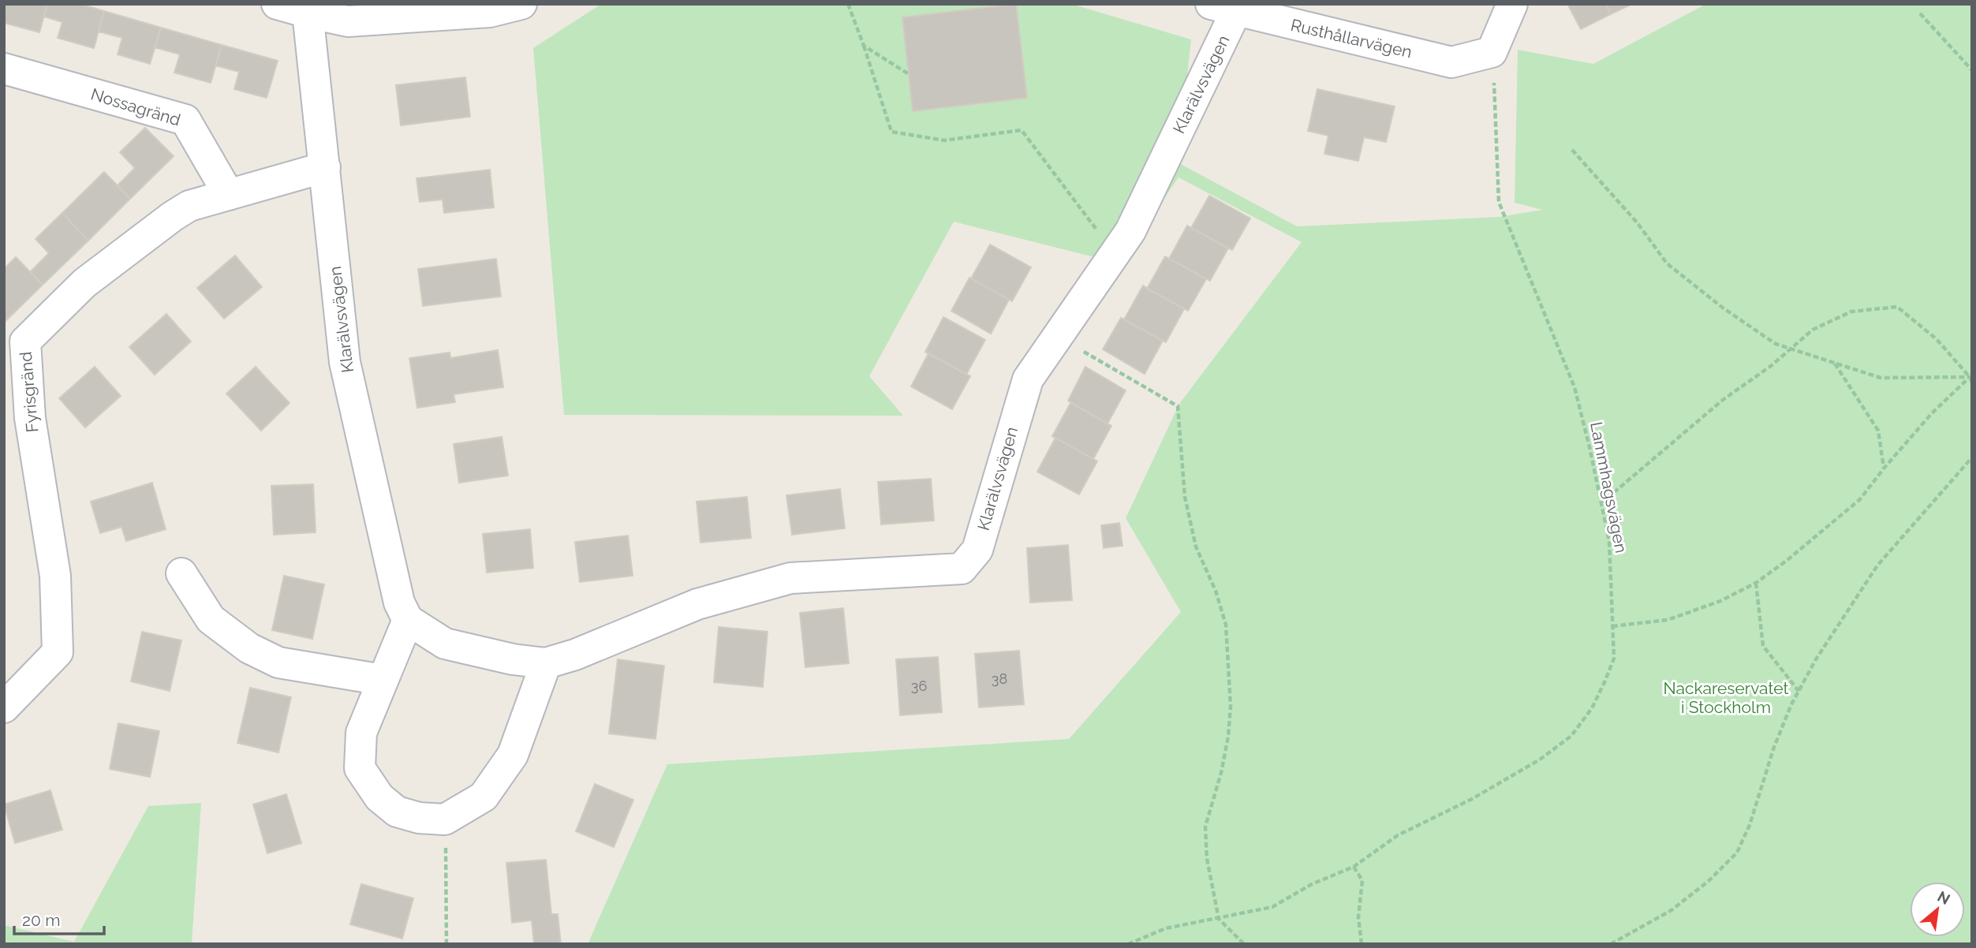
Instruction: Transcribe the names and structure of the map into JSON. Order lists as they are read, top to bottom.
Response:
{
  "streets": {
    "street": [
      "Rusthållarvägen",
      "Klarälvsvägen",
      "Nossagränd",
      "Fyrisgränd"
    ],
    "path": ["Lammhagsvägen"]
  },
  "crossings": [
    ["Rusthållarvägen", "Klarälvsvägen"],
    ["Rusthållarvägen", "Lammhagsvägen"],
    ["Klarälvsvägen", "Fyrisgränd"],
    ["Nossagränd", "Fyrisgränd"]
  ],
  "parks": ["Nackareservatet i Stockholm"],
  "house_numbers": ["38", "36"],
  "scale_bar": "20 m",
  "north": "top right"
}
